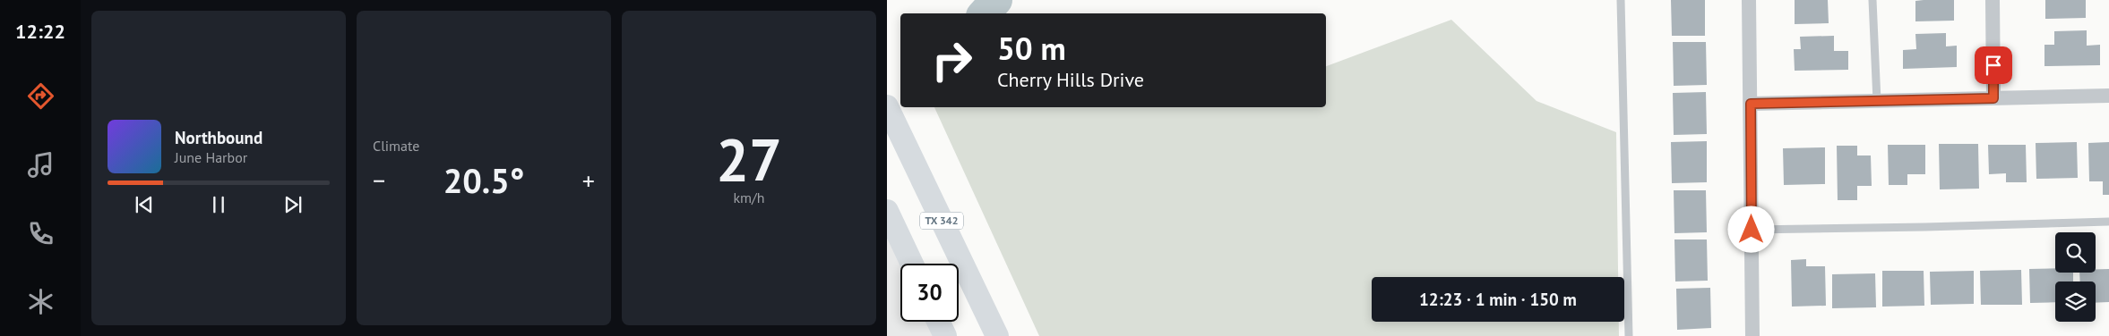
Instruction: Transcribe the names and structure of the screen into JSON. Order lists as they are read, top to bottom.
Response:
{
  "streets": {
    "main road": ["TX 342"]
  },
  "page": {
    "tabs": "12:22",
    "tile": [
      "Climate",
      ["27", "km/h"]
    ],
    "turn": ["50 m", "Cherry Hills Drive"],
    "song": ["Northbound", "June Harbor"],
    "heat": ["−", "20.5°", "+"],
    "limit": "30",
    "trip": "12:23 · 1 min · 150 m"
  }
}
